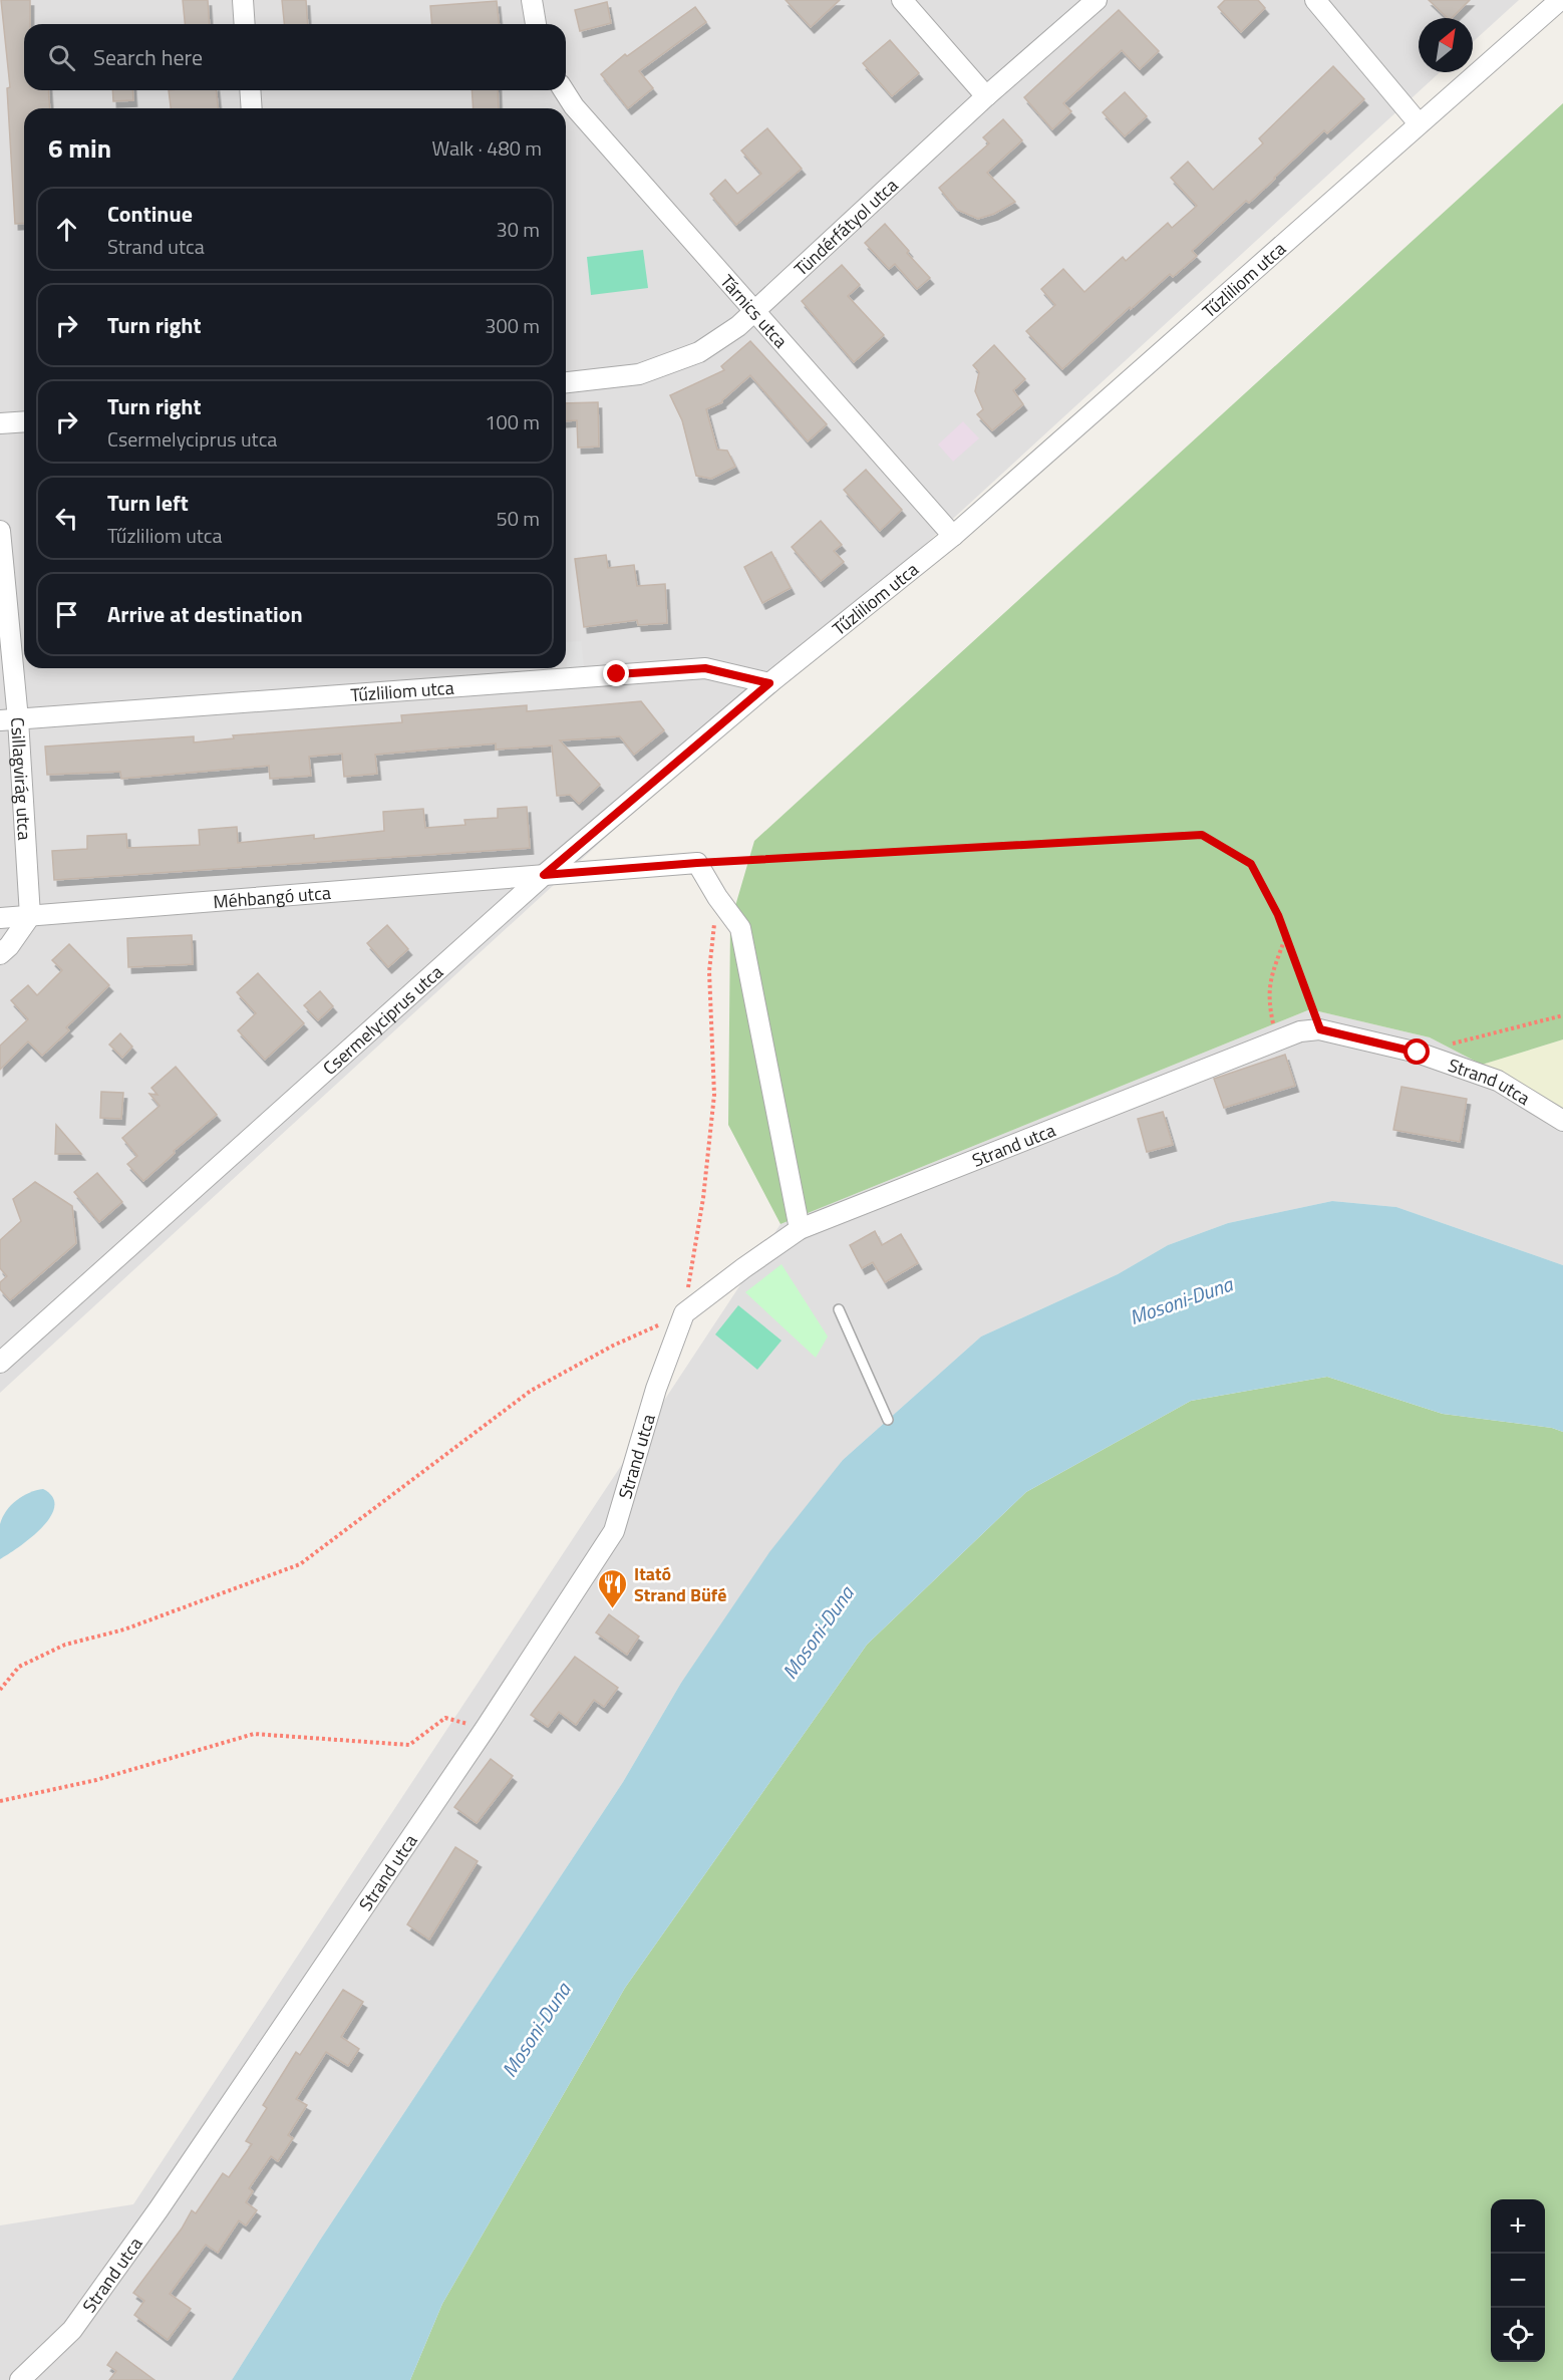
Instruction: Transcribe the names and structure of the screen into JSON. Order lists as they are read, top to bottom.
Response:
{
  "streets": {
    "street": [
      "Tündérfátyol utca",
      "Tűzliliom utca",
      "Tárnics utca",
      "Csillagvirág utca",
      "Méhbangó utca",
      "Csermelyciprus utca",
      "Strand utca"
    ]
  },
  "crossings": [
    ["Tündérfátyol utca", "Tárnics utca"],
    ["Tűzliliom utca", "Tárnics utca"],
    ["Tűzliliom utca", "Csillagvirág utca"],
    ["Tűzliliom utca", "Csermelyciprus utca"],
    ["Csillagvirág utca", "Méhbangó utca"],
    ["Méhbangó utca", "Csermelyciprus utca"]
  ],
  "water": ["Mosoni-Duna"],
  "places": {
    "restaurant": ["Itató Strand Büfé"]
  },
  "north": "top right",
  "page": {
    "search": "Search here",
    "heading": ["6 min", "Walk · 480 m"],
    "list": [
      ["Continue", "Strand utca", "30 m"],
      ["Turn right", "300 m"],
      ["Turn right", "Csermelyciprus utca", "100 m"],
      ["Turn left", "Tűzliliom utca", "50 m"],
      "Arrive at destination"
    ],
    "map_buttons": ["+", "−"]
  }
}
